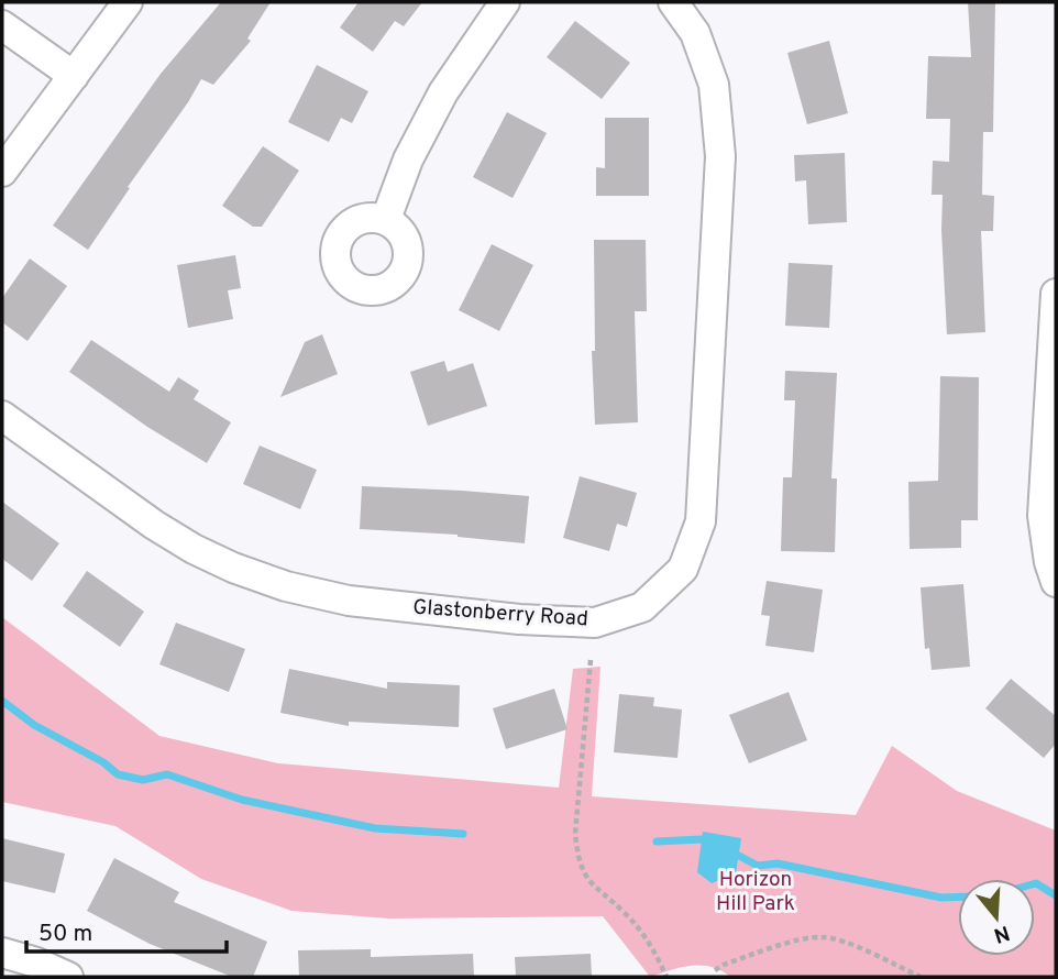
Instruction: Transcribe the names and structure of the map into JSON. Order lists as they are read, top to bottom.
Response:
{
  "streets": {
    "street": ["Glastonberry Road"]
  },
  "parks": ["Horizon Hill Park"],
  "scale_bar": "50 m",
  "north": "bottom"
}
